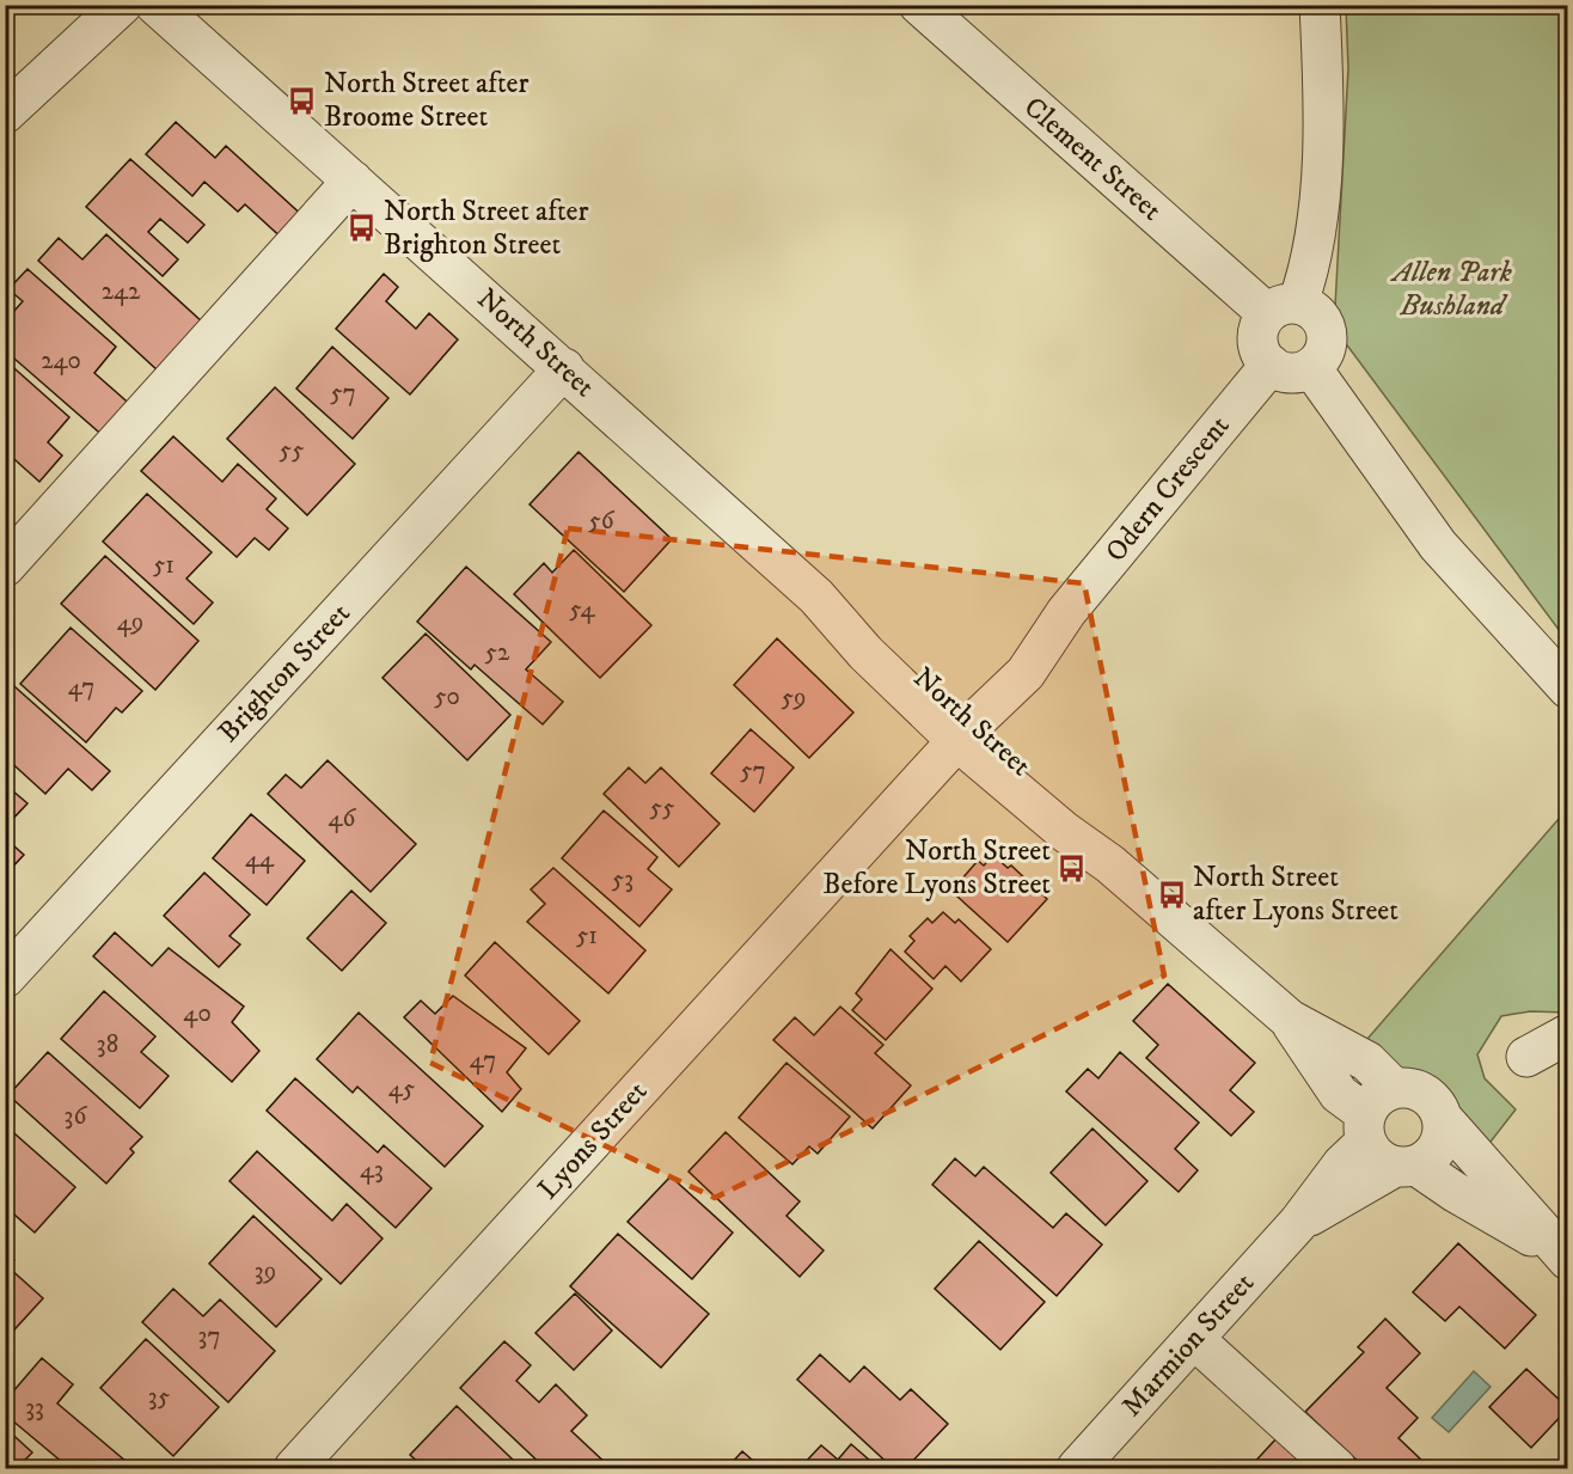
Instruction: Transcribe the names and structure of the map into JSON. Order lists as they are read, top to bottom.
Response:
{
  "streets": {
    "street": [
      "Clement Street",
      "North Street",
      "Odern Crescent",
      "Brighton Street",
      "Lyons Street",
      "Marmion Street"
    ]
  },
  "crossings": [
    ["Clement Street", "Odern Crescent"],
    ["North Street", "Odern Crescent"],
    ["North Street", "Brighton Street"],
    ["North Street", "Lyons Street"],
    ["North Street", "Marmion Street"],
    ["Odern Crescent", "Lyons Street"]
  ],
  "parks": ["Allen Park Bushland"],
  "places": {
    "bus stop": [
      "North Street after Broome Street",
      "North Street after Brighton Street",
      "North Street Before Lyons Street",
      "North Street after Lyons Street"
    ]
  },
  "house_numbers": [
    "242",
    "240",
    "57",
    "55",
    "56",
    "51",
    "54",
    "49",
    "52",
    "47",
    "50",
    "59",
    "57",
    "55",
    "46",
    "44",
    "53",
    "51",
    "40",
    "38",
    "47",
    "45",
    "36",
    "43",
    "39",
    "37",
    "35",
    "33"
  ]
}
